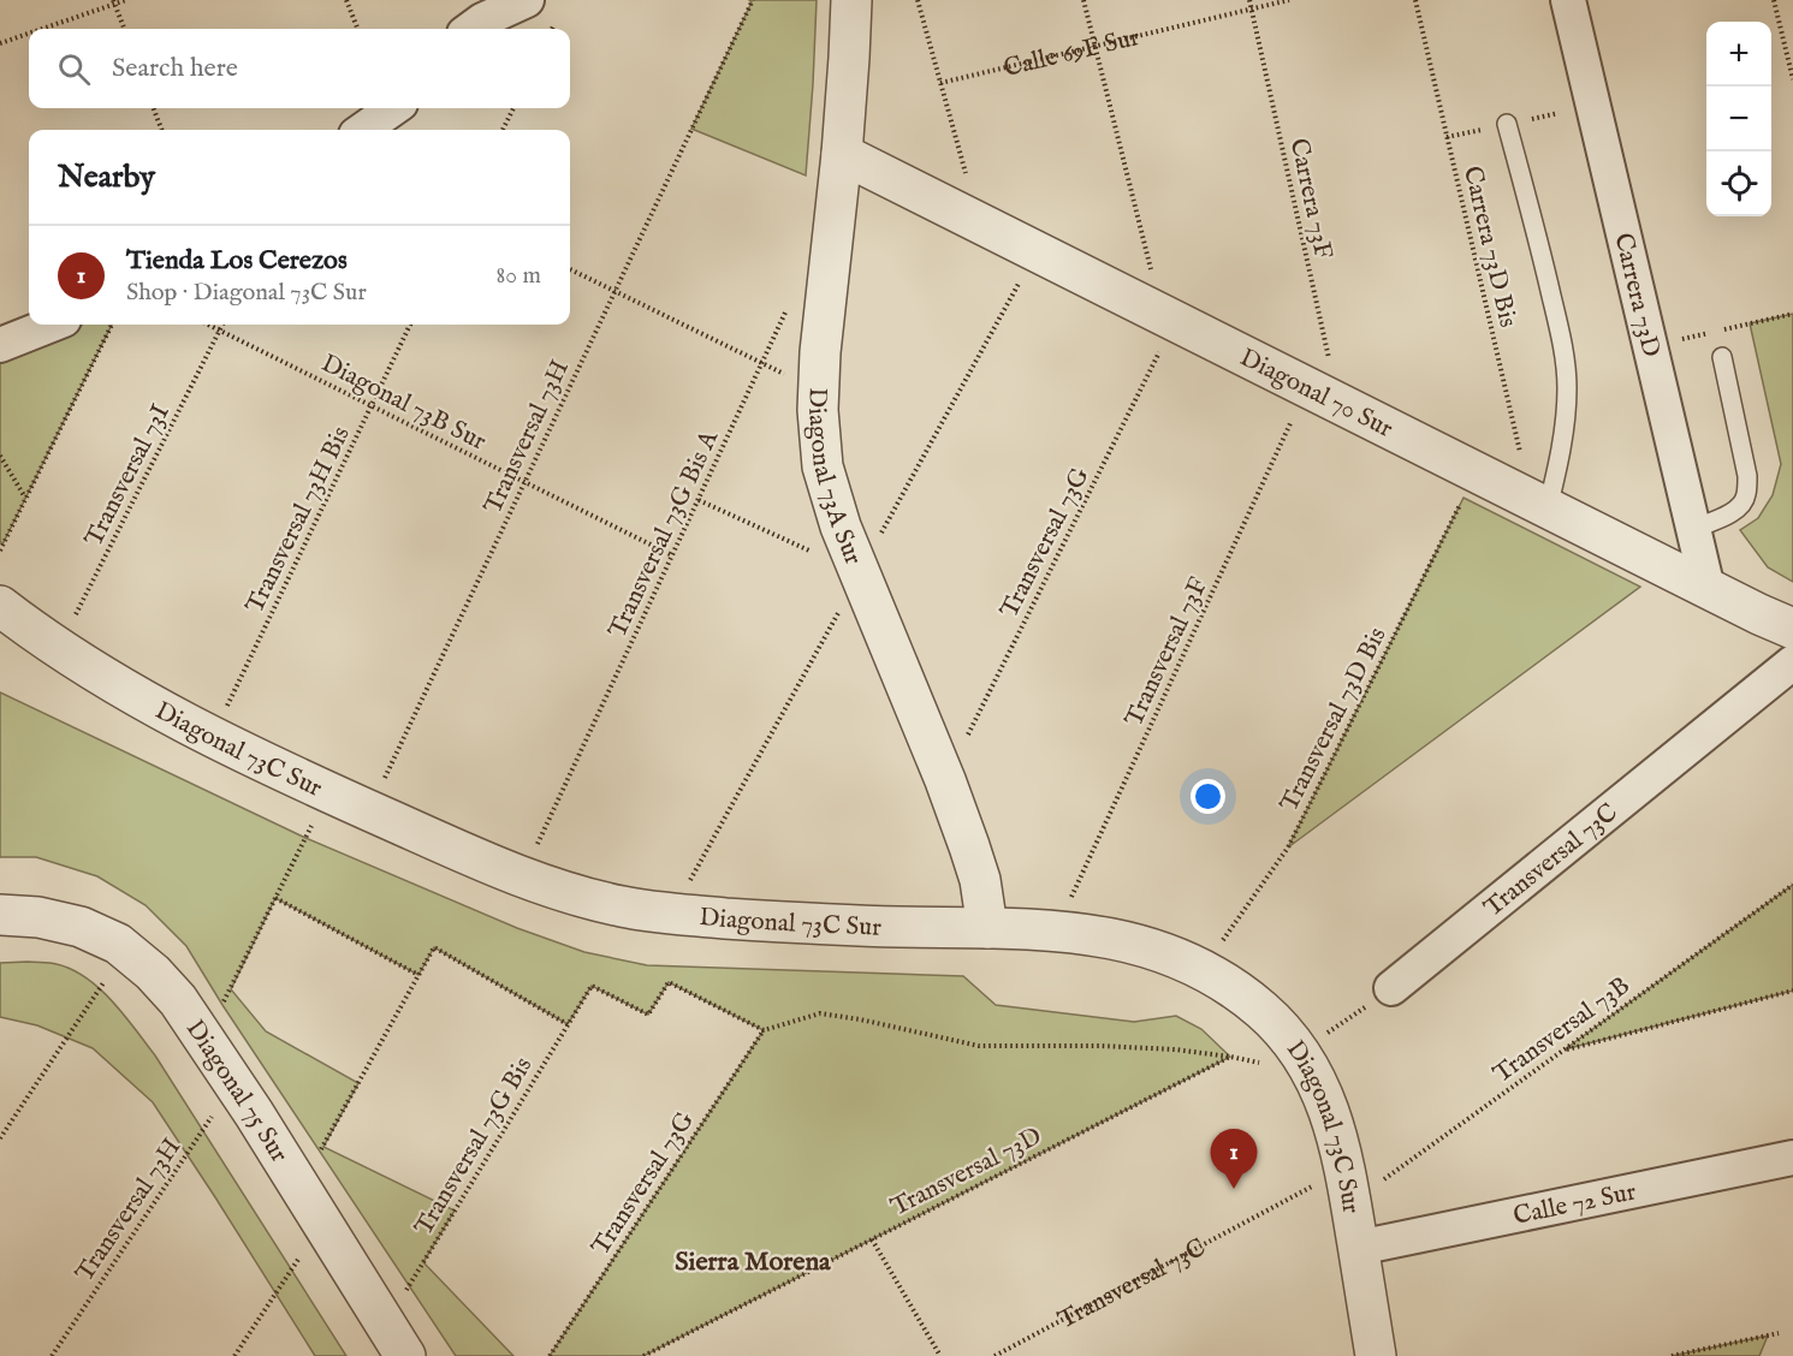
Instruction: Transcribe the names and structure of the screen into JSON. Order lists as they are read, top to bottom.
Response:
{
  "streets": {
    "street": [
      "Carrera 73D",
      "Diagonal 70 Sur",
      "Diagonal 73A Sur",
      "Diagonal 73C Sur",
      "Transversal 73C",
      "Diagonal 75 Sur",
      "Calle 72 Sur"
    ],
    "path": [
      "Calle 69F Sur",
      "Carrera 73F",
      "Carrera 73D Bis",
      "Diagonal 73B Sur",
      "Transversal 73H",
      "Transversal 73I",
      "Transversal 73H Bis",
      "Transversal 73G Bis A",
      "Transversal 73G",
      "Transversal 73F",
      "Transversal 73D Bis",
      "Transversal 73B",
      "Transversal 73G Bis",
      "Transversal 73D"
    ]
  },
  "crossings": [
    ["Calle 69F Sur", "Carrera 73F"],
    ["Carrera 73F", "Diagonal 70 Sur"],
    ["Carrera 73F", "Transversal 73F"],
    ["Carrera 73D Bis", "Diagonal 70 Sur"],
    ["Carrera 73D", "Diagonal 70 Sur"],
    ["Diagonal 70 Sur", "Diagonal 73A Sur"],
    ["Diagonal 70 Sur", "Transversal 73G"],
    ["Diagonal 70 Sur", "Transversal 73F"],
    ["Diagonal 70 Sur", "Transversal 73D Bis"],
    ["Diagonal 73B Sur", "Transversal 73H"],
    ["Diagonal 73B Sur", "Transversal 73I"],
    ["Diagonal 73B Sur", "Transversal 73H Bis"],
    ["Diagonal 73B Sur", "Transversal 73G Bis A"],
    ["Transversal 73H", "Diagonal 73C Sur"],
    ["Transversal 73H", "Diagonal 75 Sur"],
    ["Transversal 73I", "Diagonal 73C Sur"],
    ["Diagonal 73A Sur", "Transversal 73G"],
    ["Diagonal 73A Sur", "Diagonal 73C Sur"],
    ["Transversal 73H Bis", "Diagonal 73C Sur"],
    ["Transversal 73G Bis A", "Diagonal 73C Sur"],
    ["Transversal 73G", "Transversal 73G Bis"],
    ["Transversal 73F", "Diagonal 73C Sur"],
    ["Transversal 73D Bis", "Diagonal 73C Sur"],
    ["Diagonal 73C Sur", "Transversal 73C"],
    ["Diagonal 73C Sur", "Transversal 73B"],
    ["Diagonal 73C Sur", "Calle 72 Sur"],
    ["Transversal 73C", "Transversal 73B"],
    ["Diagonal 75 Sur", "Transversal 73G Bis"]
  ],
  "districts": ["Sierra Morena"],
  "page": {
    "map_buttons": ["+", "−"],
    "search": "Search here",
    "heading": "Nearby",
    "list": [
      {
        "mark": "1",
        "name": "Tienda Los Cerezos",
        "note": "Shop · Diagonal 73C Sur",
        "value": "80 m"
      }
    ],
    "pins": "1"
  }
}
